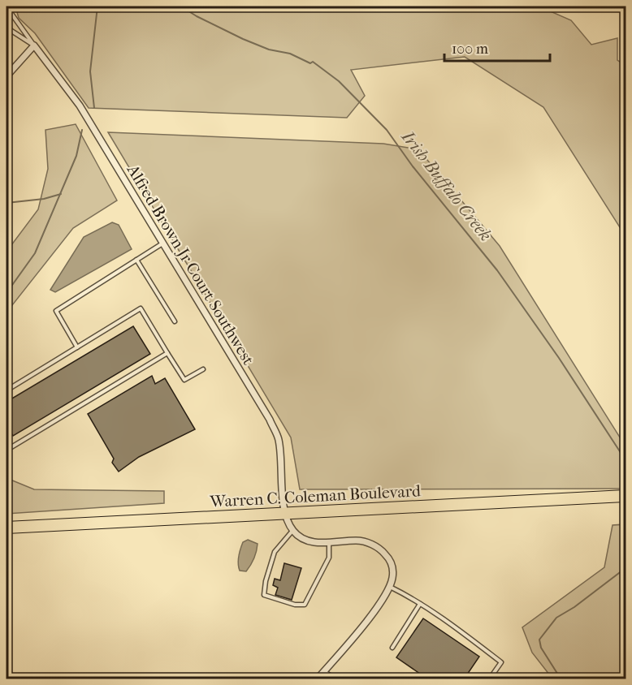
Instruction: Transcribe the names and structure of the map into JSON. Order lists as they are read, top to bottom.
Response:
{
  "streets": {
    "highway": ["Warren C. Coleman Boulevard"],
    "street": ["Alfred Brown Jr Court Southwest"]
  },
  "crossings": [
    ["Alfred Brown Jr Court Southwest", "Warren C. Coleman Boulevard"]
  ],
  "water": ["Irish Buffalo Creek"],
  "scale_bar": "100 m"
}
